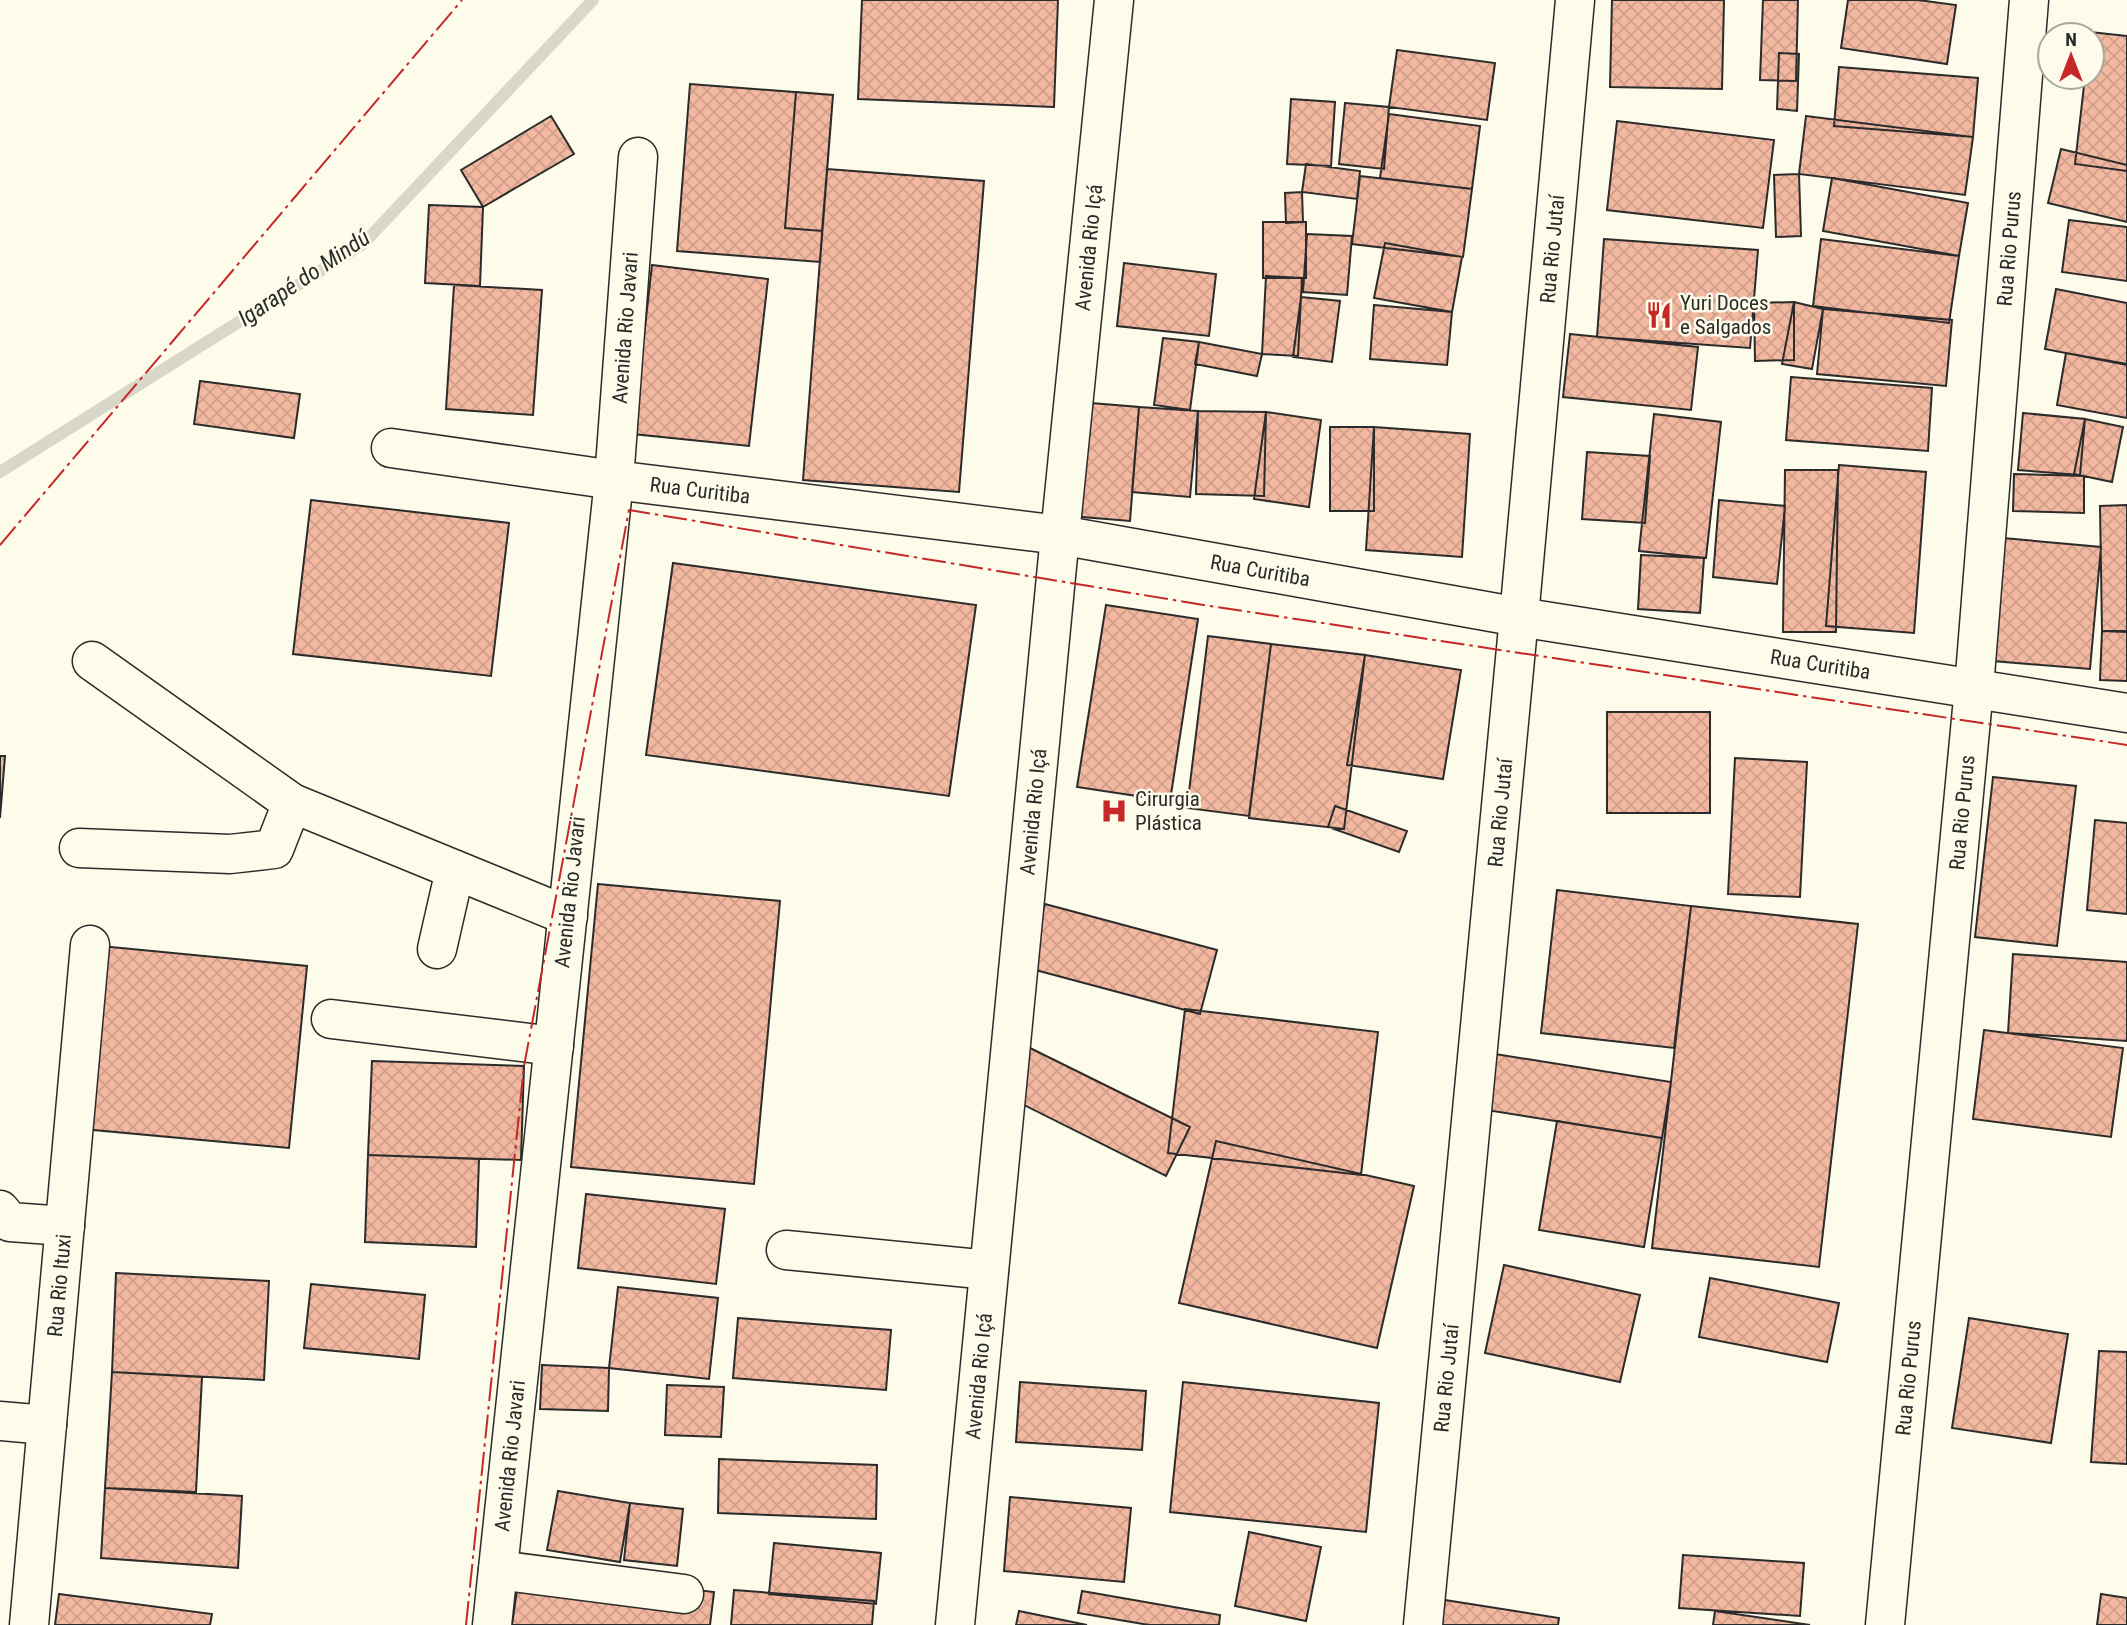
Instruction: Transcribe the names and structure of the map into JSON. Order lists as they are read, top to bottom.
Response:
{
  "streets": {
    "street": [
      "Avenida Rio Içá",
      "Rua Rio Jutaí",
      "Rua Rio Purus",
      "Avenida Rio Javari",
      "Rua Curitiba",
      "Rua Rio Ituxi"
    ]
  },
  "crossings": [
    ["Avenida Rio Içá", "Rua Curitiba"],
    ["Rua Rio Jutaí", "Rua Curitiba"],
    ["Rua Rio Purus", "Rua Curitiba"],
    ["Avenida Rio Javari", "Rua Curitiba"]
  ],
  "water": ["Igarapé do Mindú"],
  "places": {
    "restaurant": ["Yuri Doces e Salgados"],
    "hospital": ["Cirurgia Plástica"]
  },
  "north": "top"
}
